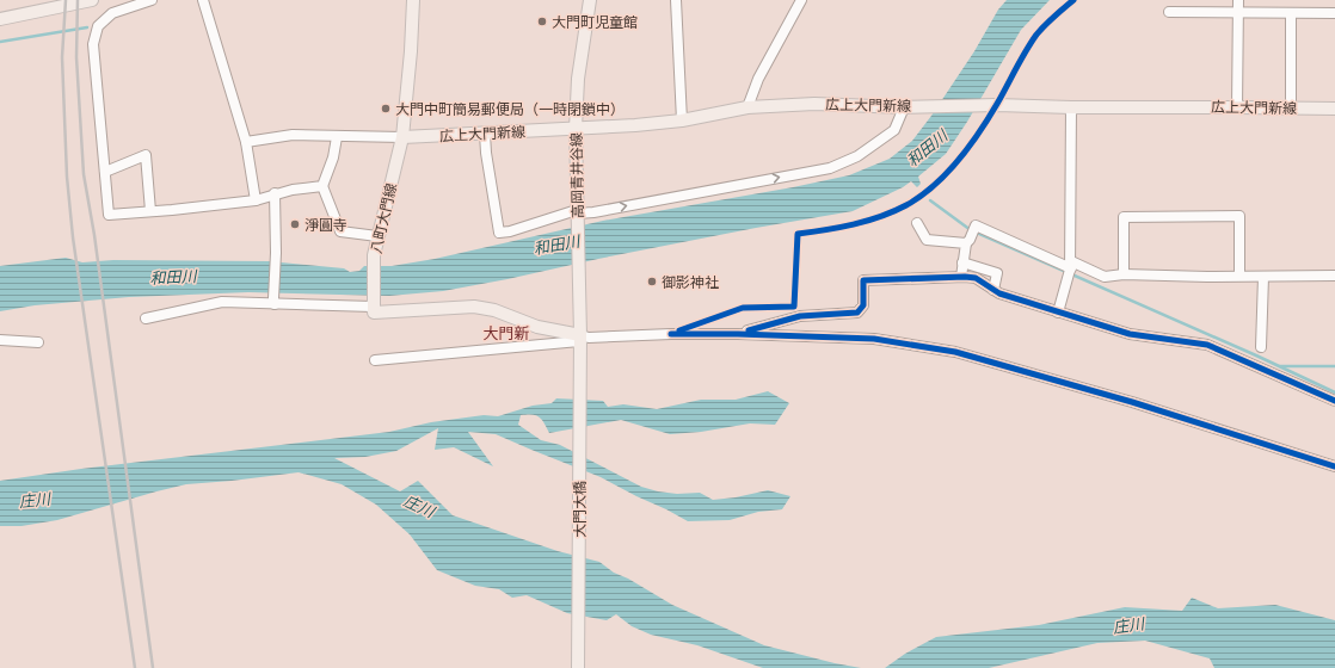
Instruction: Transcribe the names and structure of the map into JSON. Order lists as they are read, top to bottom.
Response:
{
  "streets": {
    "main road": [
      "広上大門新線",
      "高岡青井谷線",
      "八町大門線",
      "大門大橋"
    ]
  },
  "crossings": [
    ["広上大門新線", "高岡青井谷線"],
    ["広上大門新線", "八町大門線"],
    ["高岡青井谷線", "大門大橋"]
  ],
  "districts": ["大門新"],
  "water": ["和田川", "庄川"],
  "places": [
    "大門町児童館",
    "大門中町簡易郵便局（一時閉鎖中）",
    "淨圓寺",
    "御影神社"
  ]
}
